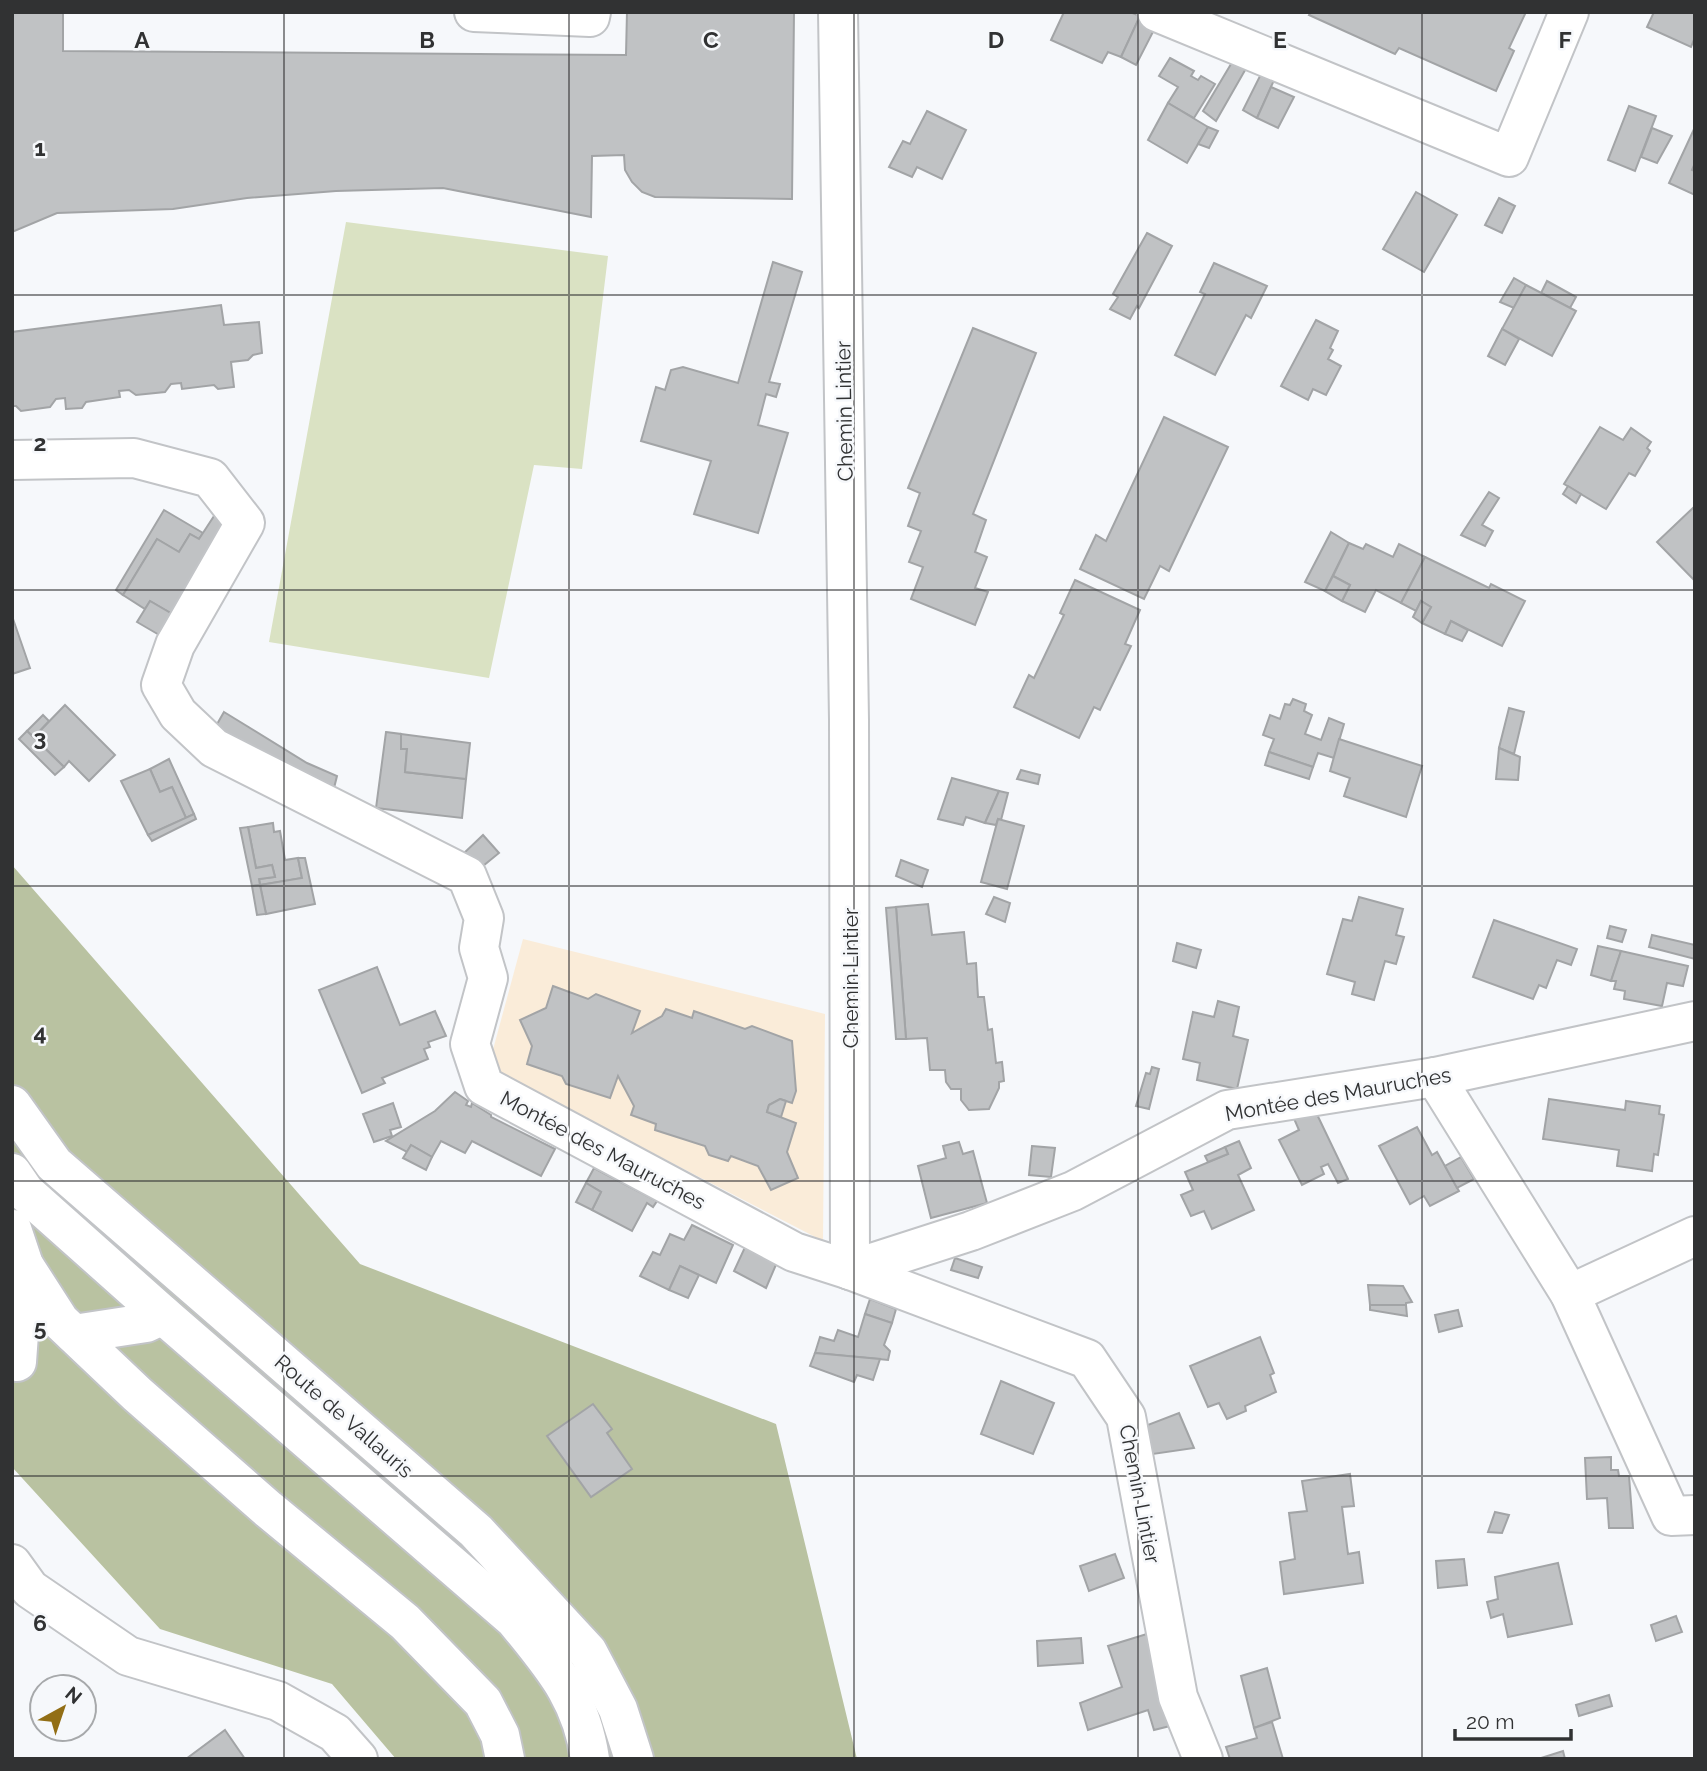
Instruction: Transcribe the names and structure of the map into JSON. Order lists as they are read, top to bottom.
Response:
{
  "streets": {
    "street": ["Chemin Lintier", "Montée des Mauruches", "Route de Vallauris"]
  },
  "crossings": [
    ["Chemin Lintier", "Montée des Mauruches"]
  ],
  "scale_bar": "20 m",
  "north": "top right",
  "grid": {
    "columns": [
      "A",
      "B",
      "C",
      "D",
      "E",
      "F"
    ],
    "rows": [
      "1",
      "2",
      "3",
      "4",
      "5",
      "6"
    ]
  }
}
